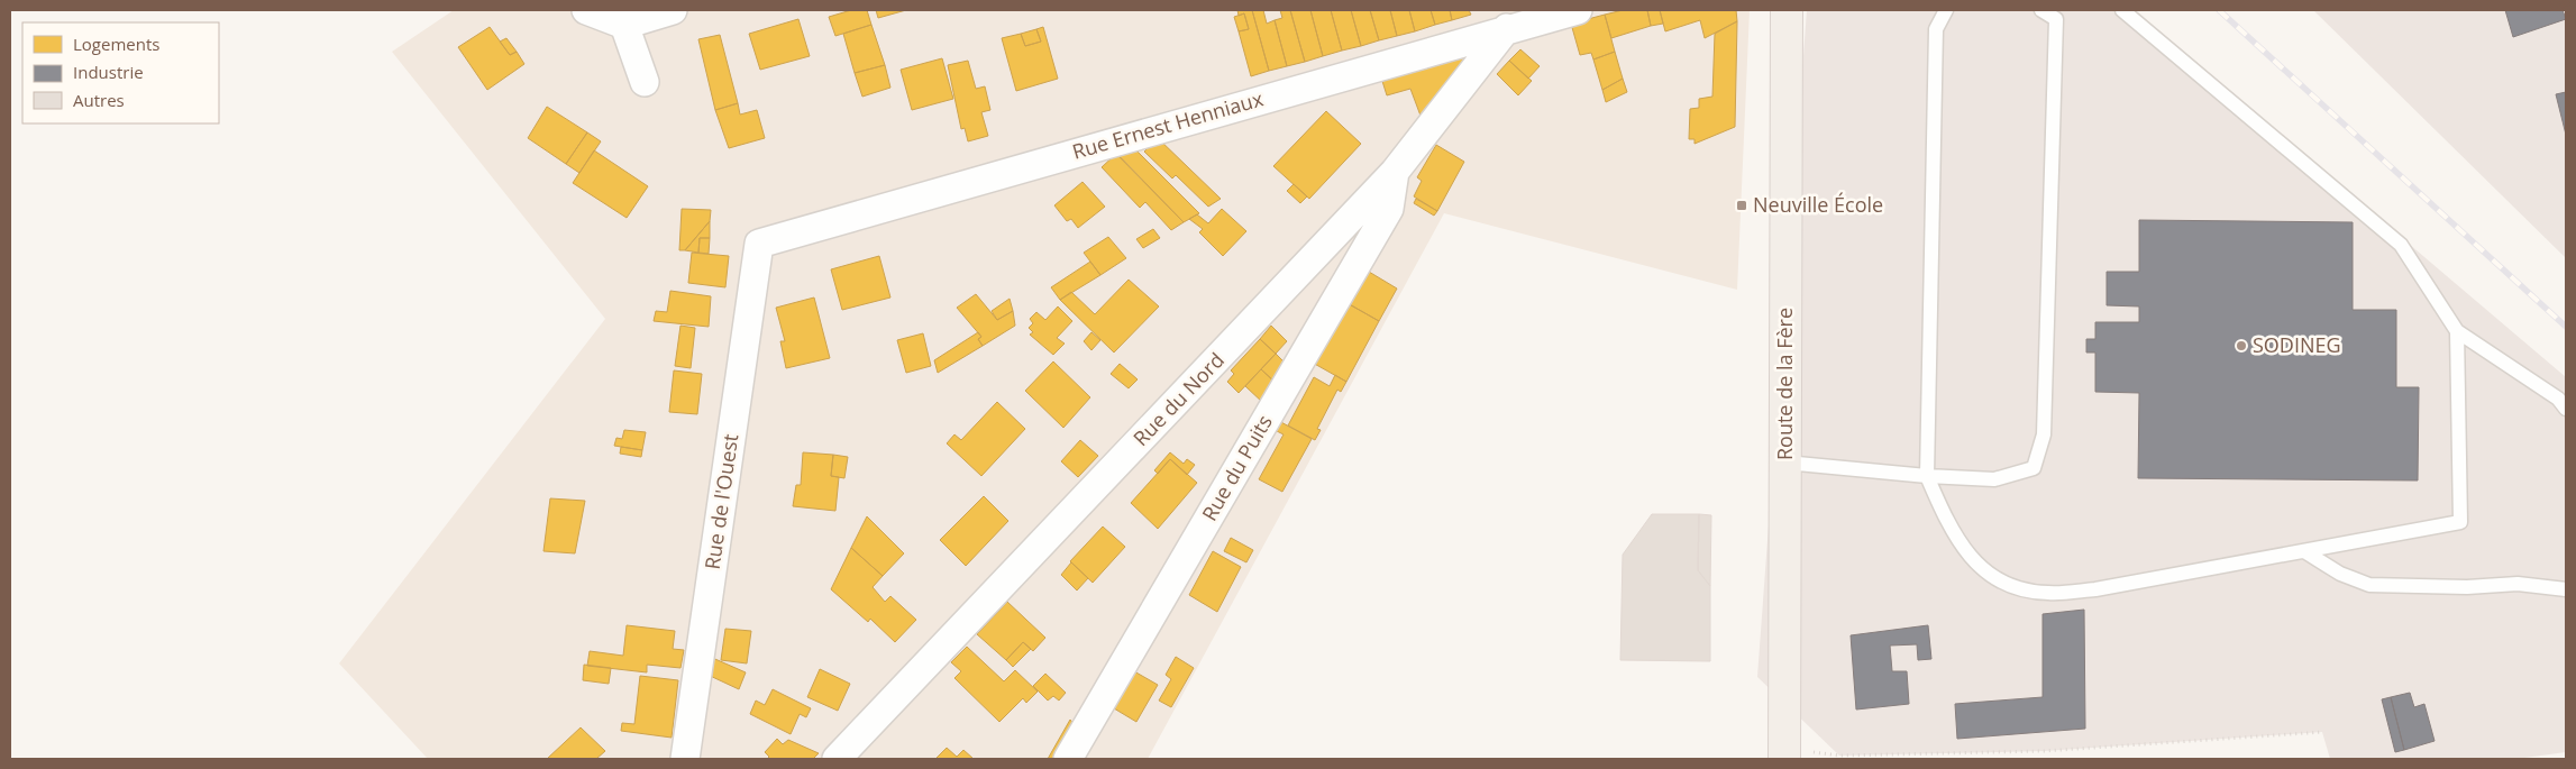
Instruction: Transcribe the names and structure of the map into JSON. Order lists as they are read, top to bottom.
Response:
{
  "streets": {
    "main road": ["Route de la Fère"],
    "street": [
      "Rue Ernest Henniaux",
      "Rue du Nord",
      "Rue du Puits",
      "Rue de l'Ouest"
    ]
  },
  "crossings": [
    ["Rue Ernest Henniaux", "Rue du Nord"],
    ["Rue Ernest Henniaux", "Rue de l'Ouest"],
    ["Rue du Nord", "Rue du Puits"]
  ],
  "places": {
    "transit": ["Neuville École"],
    "other": ["SODINEG"]
  },
  "legend": ["Logements", "Industrie", "Autres"]
}
